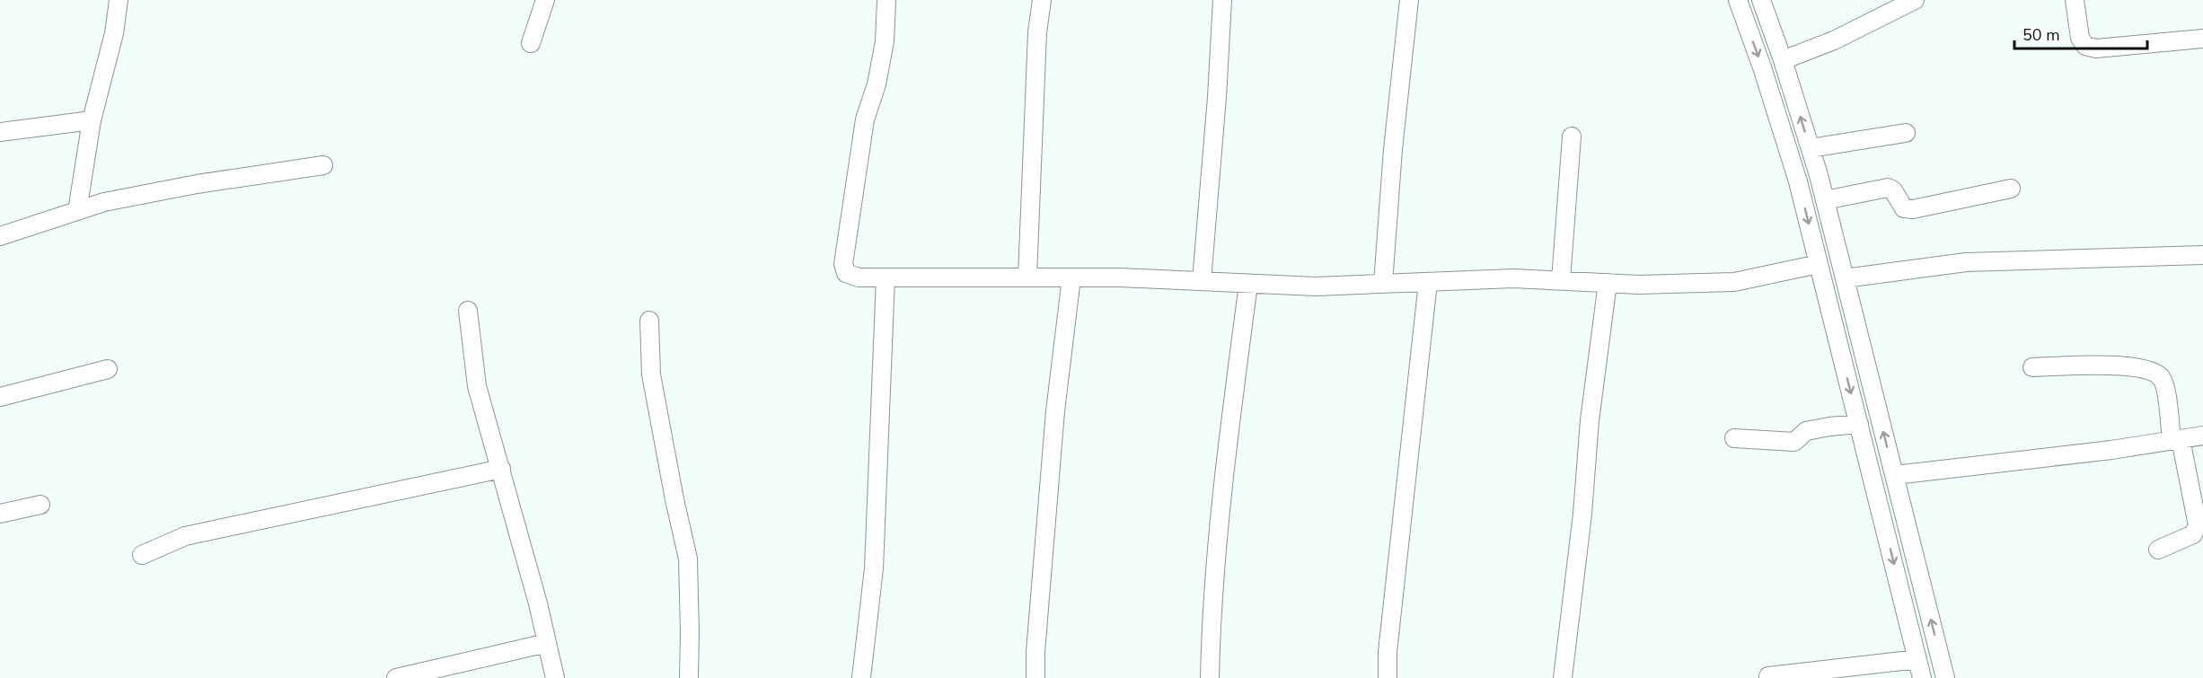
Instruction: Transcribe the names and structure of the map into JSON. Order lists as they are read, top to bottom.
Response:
{
  "scale_bar": "50 m"
}
